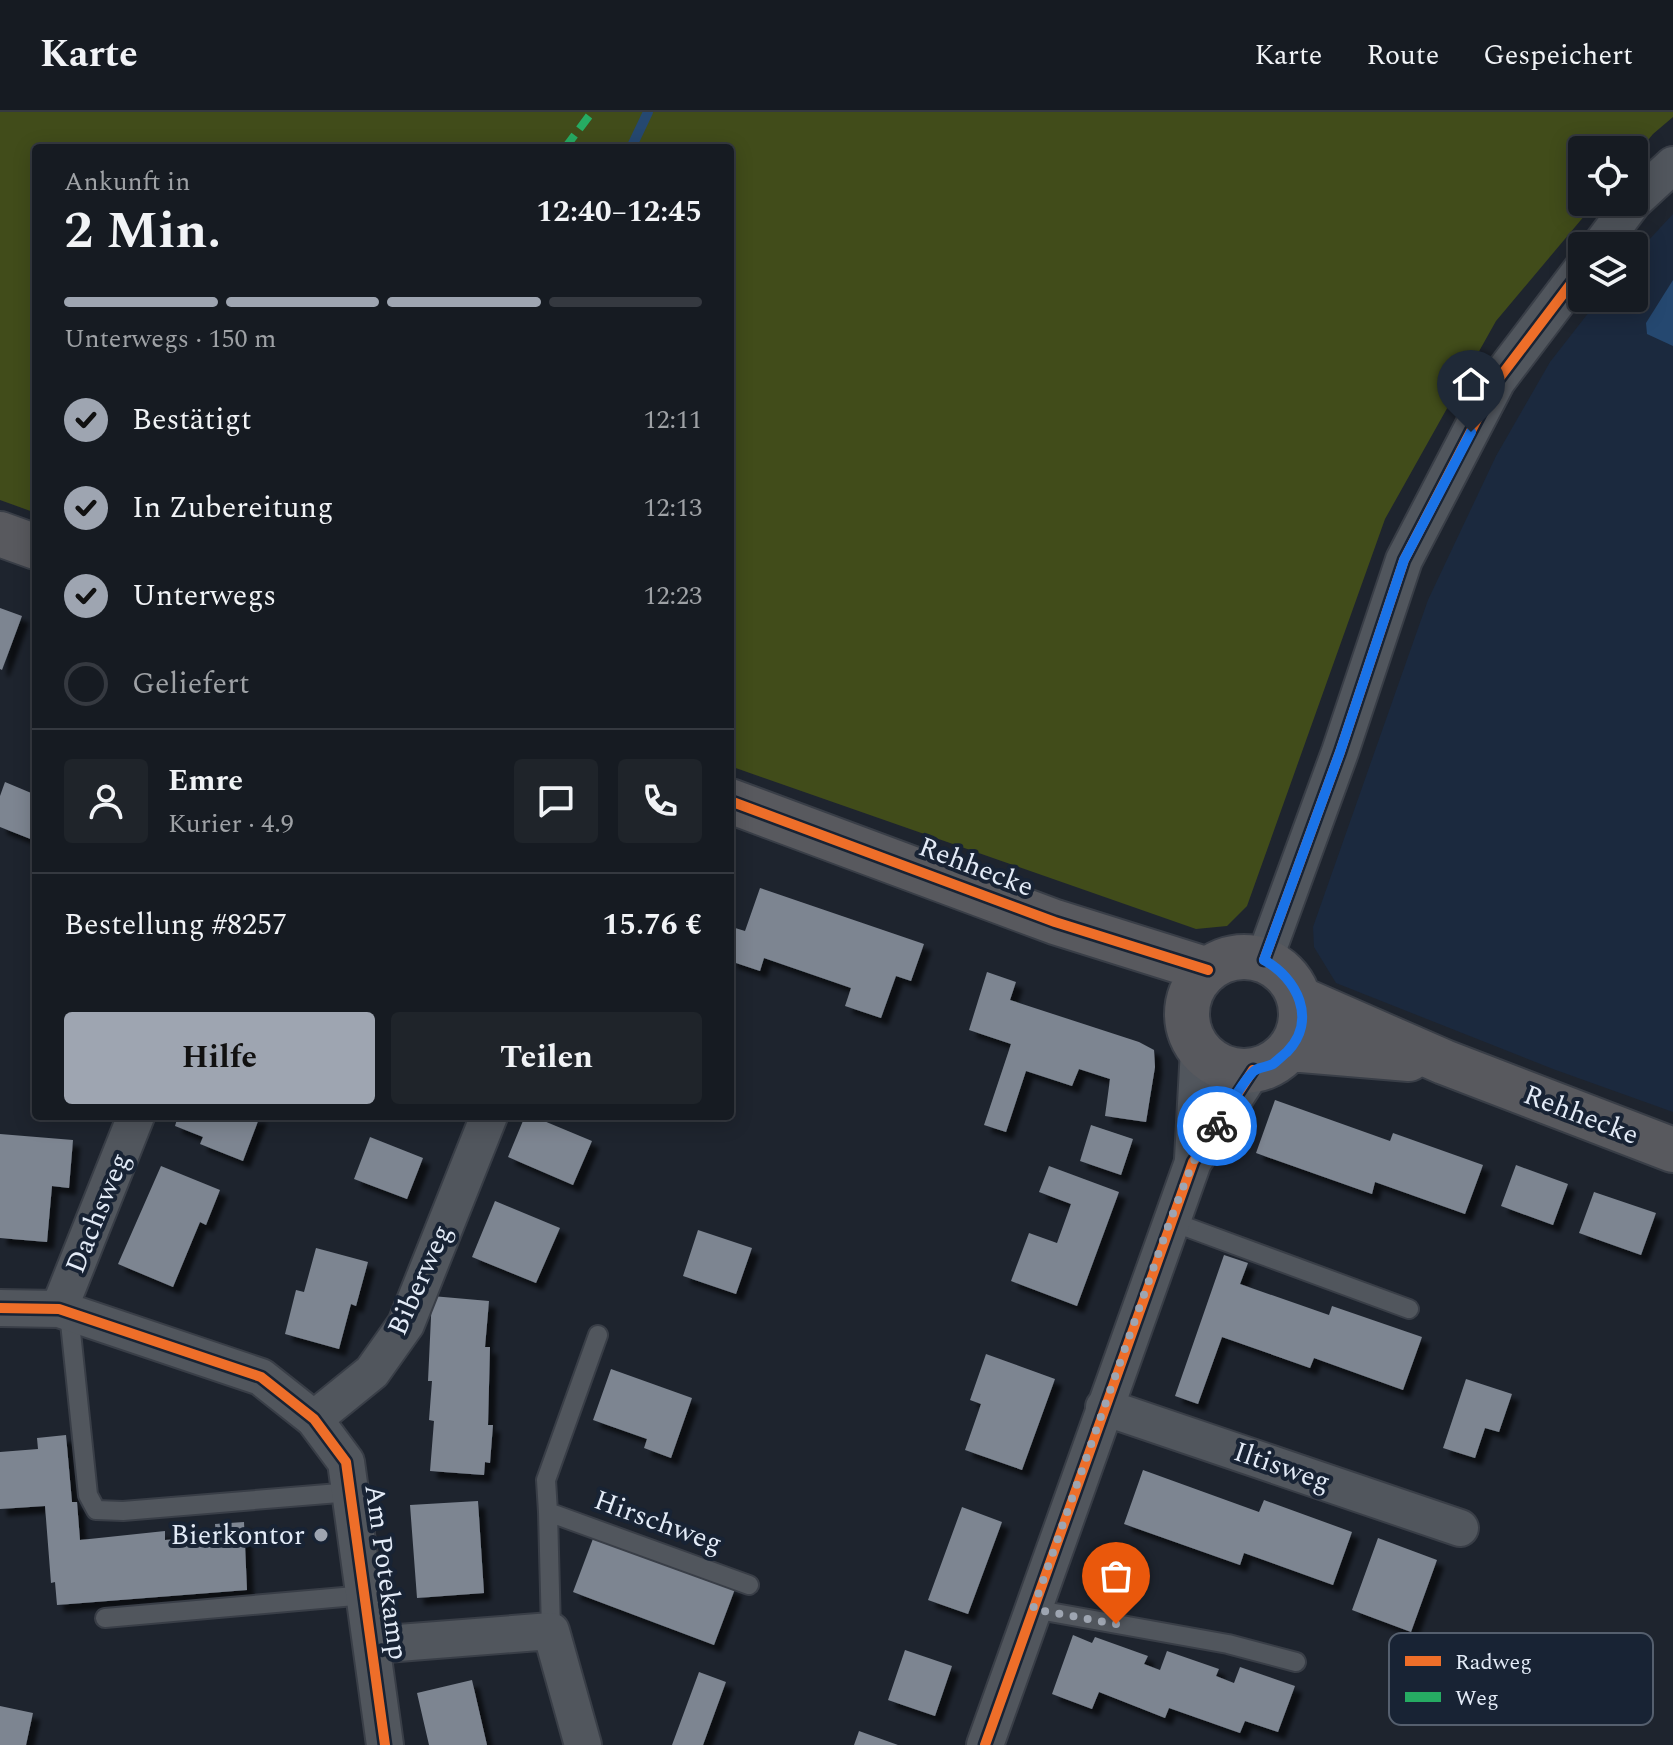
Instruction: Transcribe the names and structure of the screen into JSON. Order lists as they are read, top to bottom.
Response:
{
  "streets": {
    "street": [
      "Rehhecke",
      "Dachsweg",
      "Biberweg",
      "Iltisweg",
      "Am Potekamp"
    ],
    "lane": ["Hirschweg"]
  },
  "crossings": [
    ["Dachsweg", "Am Potekamp"],
    ["Biberweg", "Am Potekamp"]
  ],
  "places": ["Bierkontor"],
  "legend": ["Radweg", "Weg"],
  "page": {
    "header": "Karte",
    "nav": ["Karte", "Route", "Gespeichert"],
    "heading": ["2 Min.", "Ankunft in", "12:40–12:45"],
    "panel": [
      "Emre",
      "Kurier · 4.9",
      "Bestellung #8257",
      "15.76 €"
    ],
    "bar": "Unterwegs · 150 m",
    "list": [
      ["Bestätigt", "12:11"],
      ["In Zubereitung", "12:13"],
      ["Unterwegs", "12:23"],
      "Geliefert"
    ],
    "buttons": ["Hilfe", "Teilen"]
  }
}
